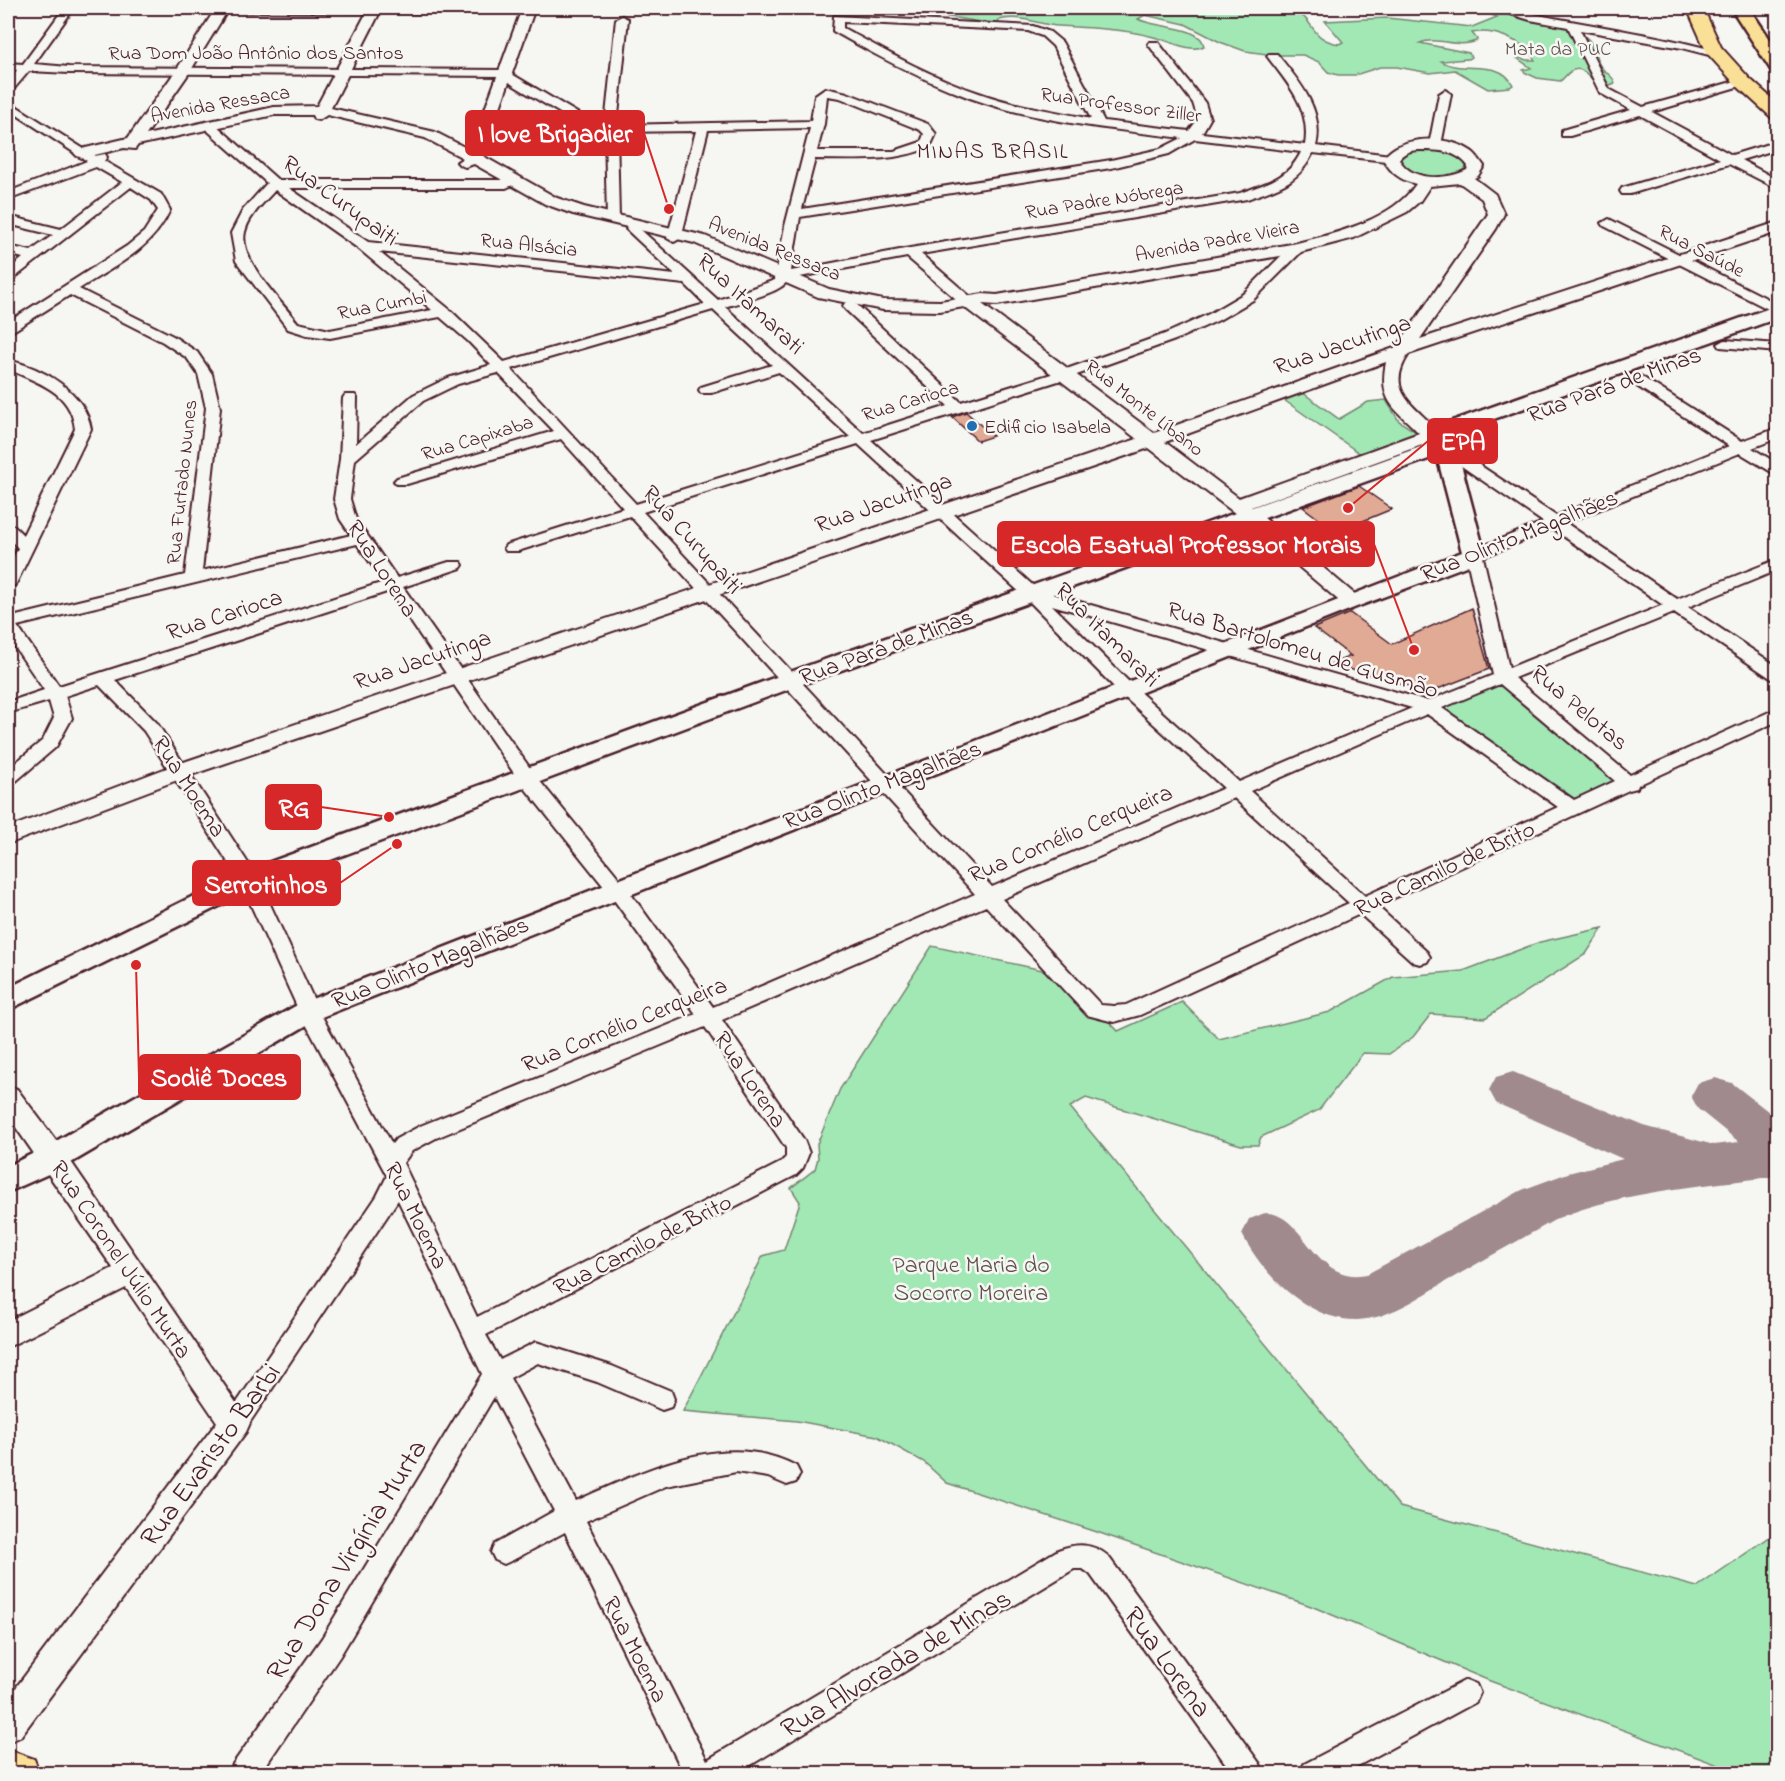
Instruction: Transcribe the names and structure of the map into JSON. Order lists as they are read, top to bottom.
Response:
{
  "streets": {
    "main road": ["Rua Pará de Minas", "Rua Olinto Magalhães", "Rua Pelotas"],
    "street": [
      "Rua Dom João Antônio dos Santos",
      "Avenida Ressaca",
      "Rua Professor Ziller",
      "Rua Padre Nóbrega",
      "Rua Curupaiti",
      "Avenida Padre Vieira",
      "Rua Alsácia",
      "Rua Saúde",
      "Rua Itamarati",
      "Rua Cumbi",
      "Rua Jacutinga",
      "Rua Carioca",
      "Rua Monte Líbano",
      "Rua Capixaba",
      "Rua Furtado Nunes",
      "Rua Lorena",
      "Rua Bartolomeu de Gusmão",
      "Rua Moema",
      "Rua Cornélio Cerqueira",
      "Rua Camilo de Brito",
      "Rua Coronel Júlio Murta",
      "Rua Evaristo Barbi",
      "Rua Dona Virgínia Murta",
      "Rua Alvorada de Minas"
    ]
  },
  "crossings": [
    ["Avenida Ressaca", "Rua Padre Nóbrega"],
    ["Avenida Ressaca", "Rua Curupaiti"],
    ["Avenida Ressaca", "Avenida Padre Vieira"],
    ["Avenida Ressaca", "Rua Itamarati"],
    ["Avenida Ressaca", "Rua Monte Líbano"],
    ["Rua Professor Ziller", "Rua Padre Nóbrega"],
    ["Rua Padre Nóbrega", "Rua Monte Líbano"],
    ["Rua Curupaiti", "Rua Alsácia"],
    ["Rua Curupaiti", "Rua Cumbi"],
    ["Rua Curupaiti", "Rua Jacutinga"],
    ["Rua Curupaiti", "Rua Pará de Minas"],
    ["Rua Curupaiti", "Rua Carioca"],
    ["Rua Curupaiti", "Rua Capixaba"],
    ["Rua Curupaiti", "Rua Olinto Magalhães"],
    ["Rua Curupaiti", "Rua Cornélio Cerqueira"],
    ["Rua Curupaiti", "Rua Camilo de Brito"],
    ["Avenida Padre Vieira", "Rua Carioca"],
    ["Rua Alsácia", "Rua Itamarati"],
    ["Rua Saúde", "Rua Jacutinga"],
    ["Rua Saúde", "Rua Pará de Minas"],
    ["Rua Itamarati", "Rua Jacutinga"],
    ["Rua Itamarati", "Rua Pará de Minas"],
    ["Rua Itamarati", "Rua Carioca"],
    ["Rua Itamarati", "Rua Olinto Magalhães"],
    ["Rua Itamarati", "Rua Bartolomeu de Gusmão"],
    ["Rua Itamarati", "Rua Cornélio Cerqueira"],
    ["Rua Itamarati", "Rua Camilo de Brito"],
    ["Rua Jacutinga", "Rua Monte Líbano"],
    ["Rua Jacutinga", "Rua Lorena"],
    ["Rua Jacutinga", "Rua Moema"],
    ["Rua Pará de Minas", "Rua Monte Líbano"],
    ["Rua Pará de Minas", "Rua Lorena"],
    ["Rua Pará de Minas", "Rua Bartolomeu de Gusmão"],
    ["Rua Pará de Minas", "Rua Pelotas"],
    ["Rua Pará de Minas", "Rua Moema"],
    ["Rua Carioca", "Rua Monte Líbano"],
    ["Rua Carioca", "Rua Lorena"],
    ["Rua Carioca", "Rua Moema"],
    ["Rua Monte Líbano", "Rua Olinto Magalhães"],
    ["Rua Olinto Magalhães", "Rua Lorena"],
    ["Rua Olinto Magalhães", "Rua Bartolomeu de Gusmão"],
    ["Rua Olinto Magalhães", "Rua Pelotas"],
    ["Rua Olinto Magalhães", "Rua Moema"],
    ["Rua Olinto Magalhães", "Rua Coronel Júlio Murta"],
    ["Rua Lorena", "Rua Cornélio Cerqueira"],
    ["Rua Lorena", "Rua Camilo de Brito"],
    ["Rua Lorena", "Rua Alvorada de Minas"],
    ["Rua Bartolomeu de Gusmão", "Rua Cornélio Cerqueira"],
    ["Rua Bartolomeu de Gusmão", "Rua Camilo de Brito"],
    ["Rua Pelotas", "Rua Cornélio Cerqueira"],
    ["Rua Pelotas", "Rua Camilo de Brito"],
    ["Rua Moema", "Rua Cornélio Cerqueira"],
    ["Rua Moema", "Rua Camilo de Brito"],
    ["Rua Moema", "Rua Evaristo Barbi"],
    ["Rua Moema", "Rua Dona Virgínia Murta"],
    ["Rua Cornélio Cerqueira", "Rua Evaristo Barbi"],
    ["Rua Coronel Júlio Murta", "Rua Evaristo Barbi"]
  ],
  "districts": ["MINAS BRASIL"],
  "parks": ["Mata da PUC", "Parque Maria do Socorro Moreira"],
  "places": [
    "I love Brigadier",
    "Edificio Isabela",
    "EPA",
    "Escola Esatual Professor Morais",
    "RG",
    "Serrotinhos",
    "Sodiê Doces"
  ]
}
